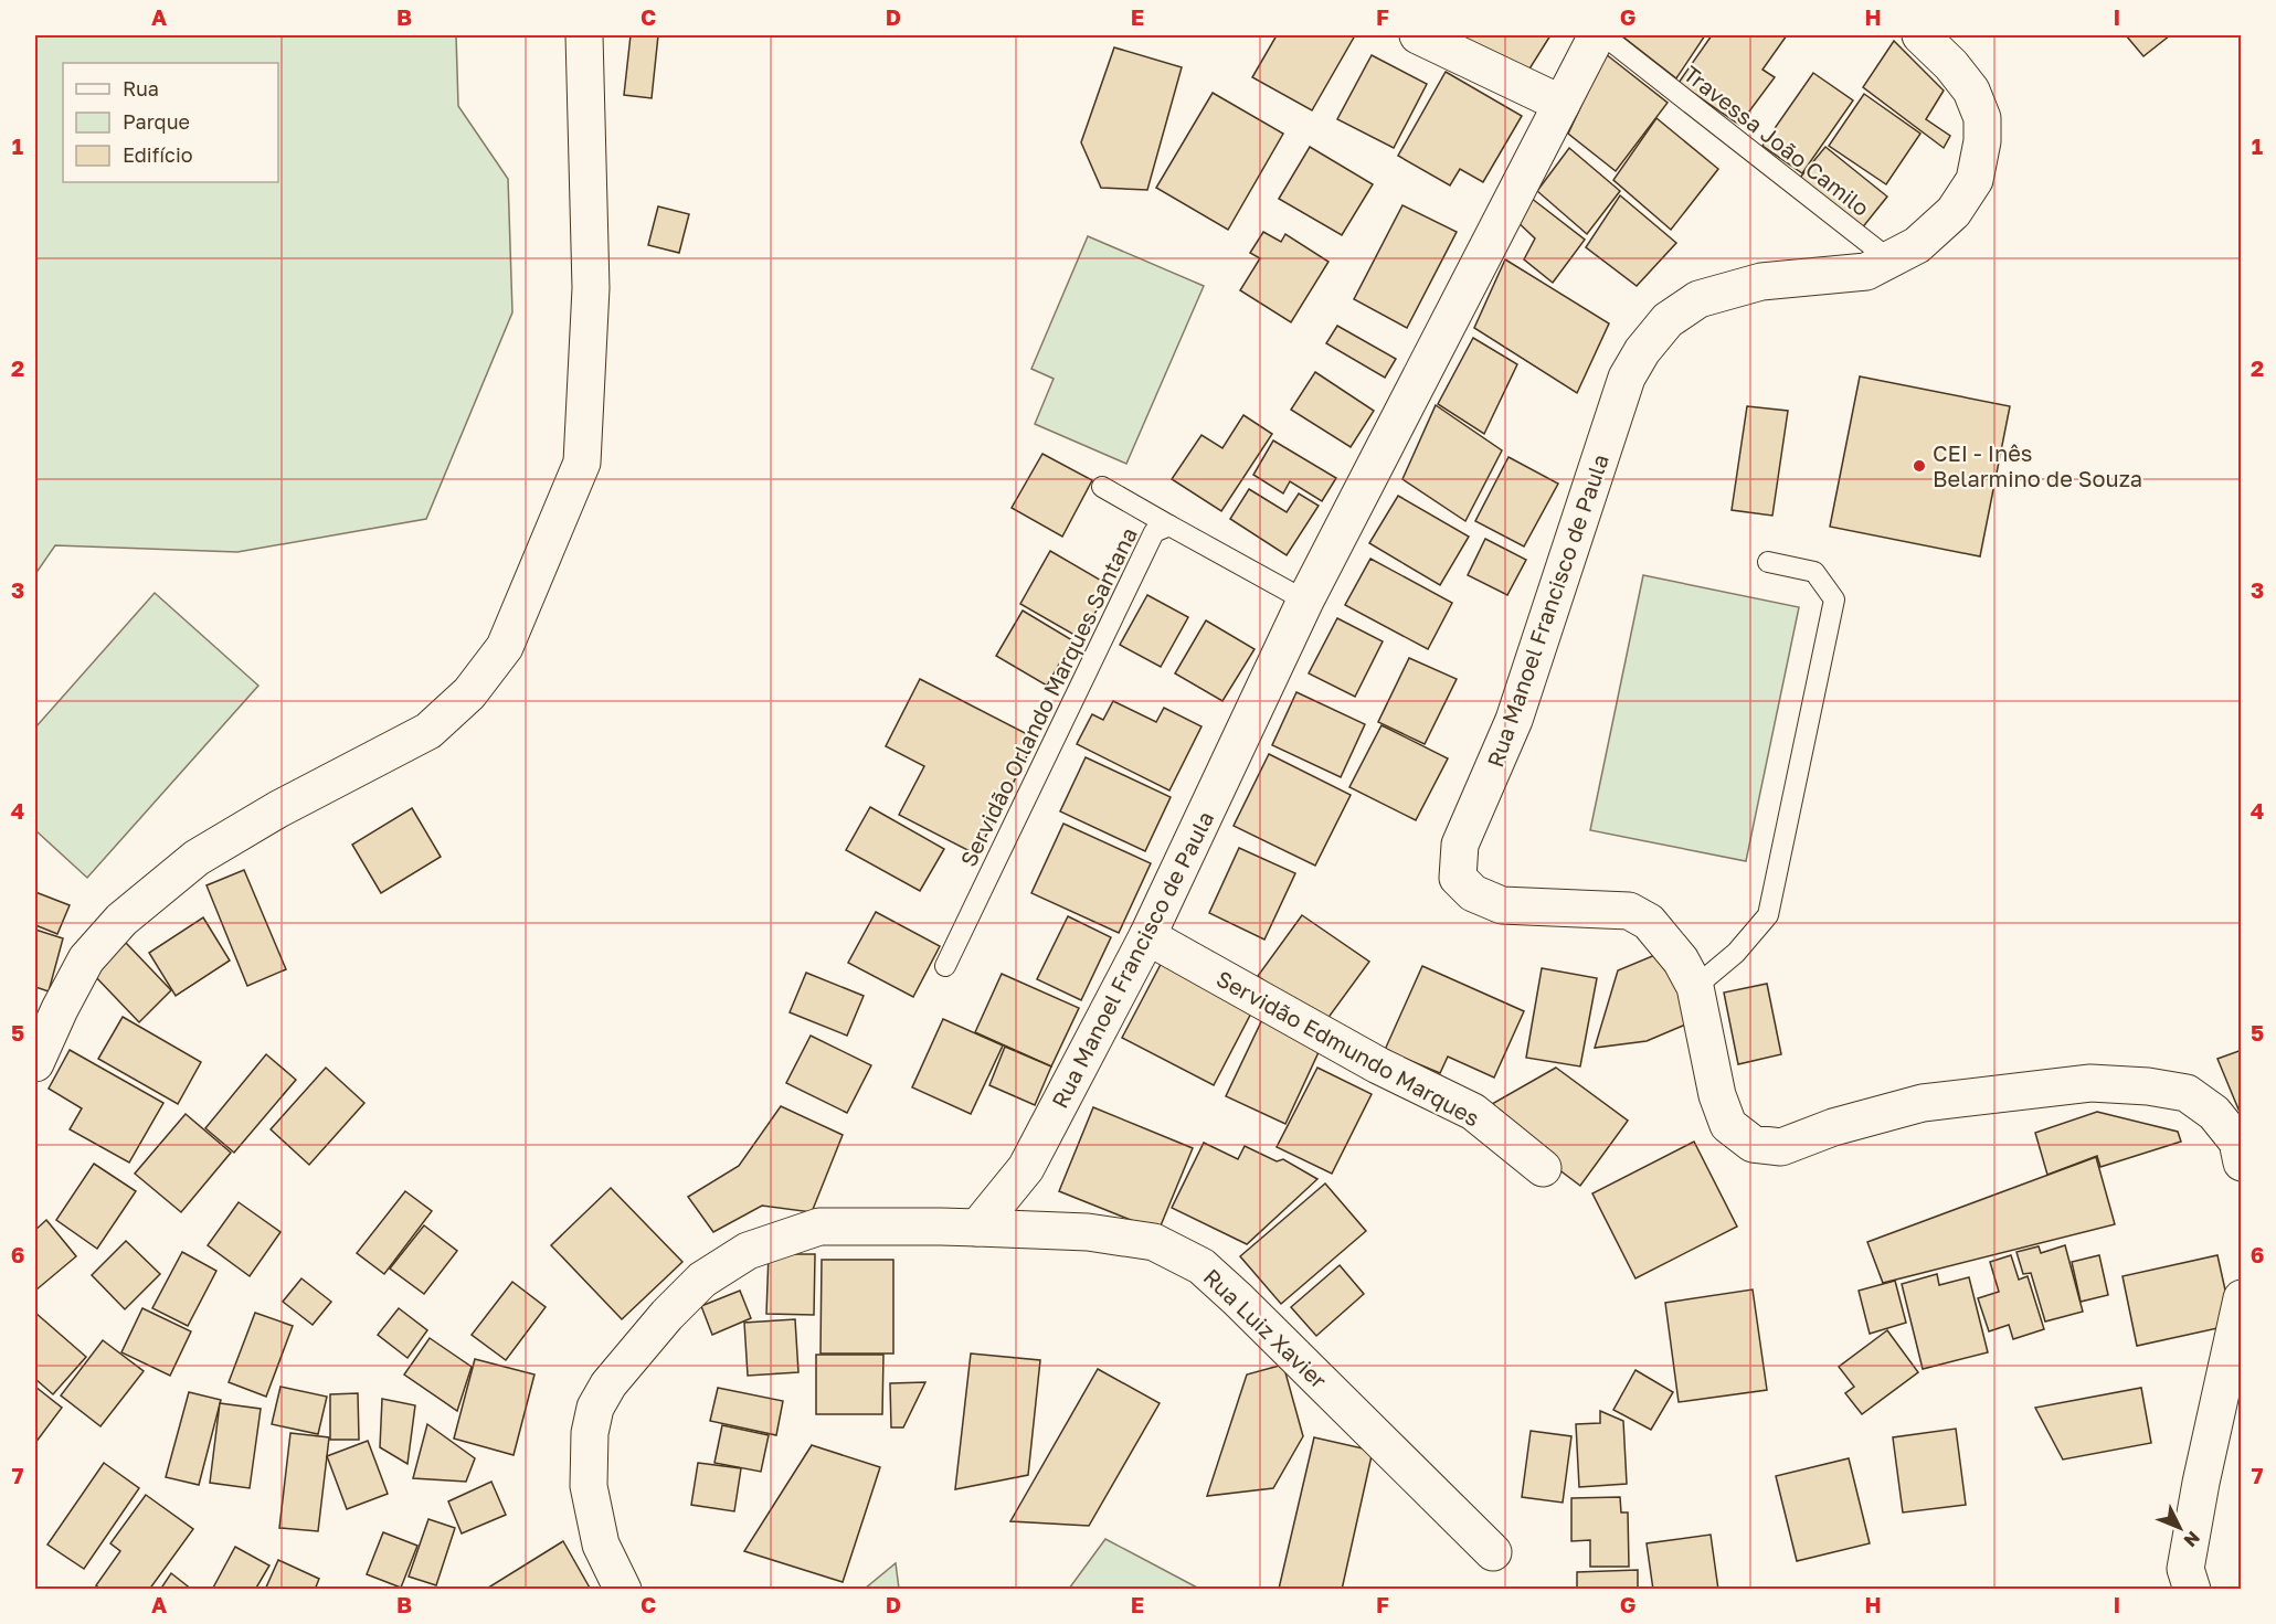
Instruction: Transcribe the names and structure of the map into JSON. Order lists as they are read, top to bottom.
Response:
{
  "streets": {
    "street": ["Rua Manoel Francisco de Paula", "Servidão Edmundo Marques", "Rua Luiz Xavier"],
    "lane": ["Travessa João Camilo", "Servidão Orlando Marques Santana"]
  },
  "crossings": [
    ["Travessa João Camilo", "Rua Manoel Francisco de Paula"],
    ["Rua Manoel Francisco de Paula", "Servidão Orlando Marques Santana"],
    ["Rua Manoel Francisco de Paula", "Servidão Edmundo Marques"],
    ["Rua Manoel Francisco de Paula", "Rua Luiz Xavier"]
  ],
  "places": ["CEI - Inês Belarmino de Souza"],
  "legend": ["Rua", "Parque", "Edifício"],
  "north": "bottom right",
  "grid": {
    "columns": [
      "A",
      "B",
      "C",
      "D",
      "E",
      "F",
      "G",
      "H",
      "I"
    ],
    "rows": [
      "1",
      "2",
      "3",
      "4",
      "5",
      "6",
      "7"
    ]
  }
}
